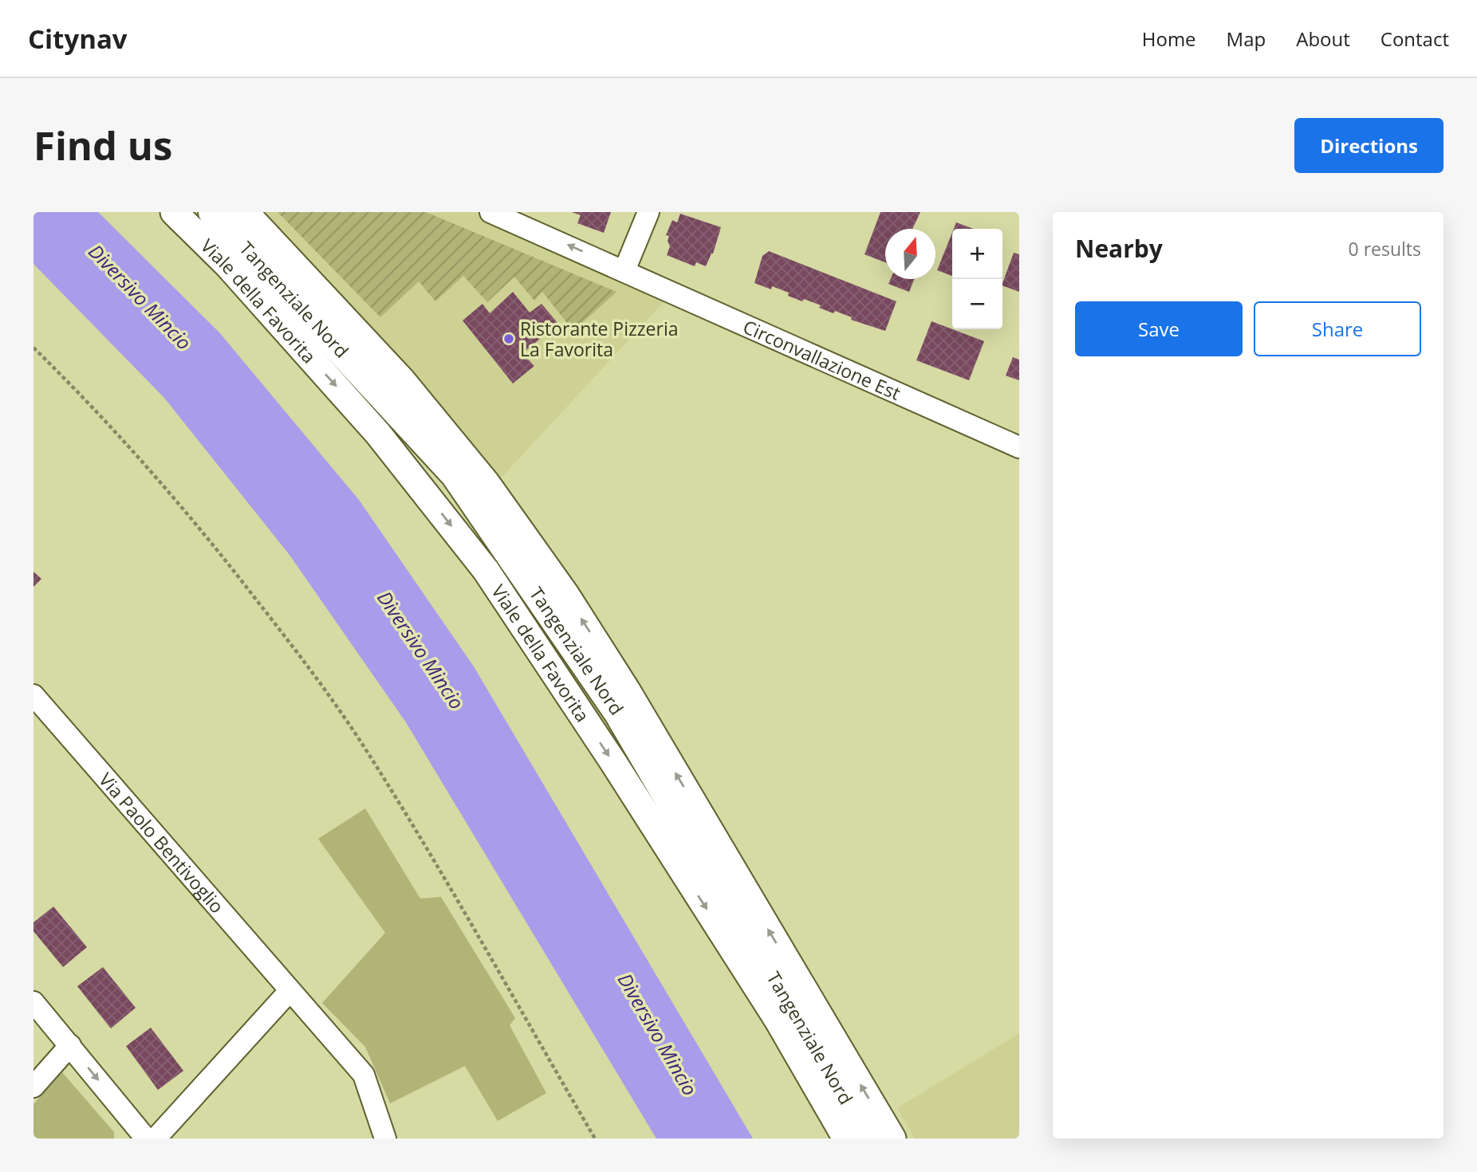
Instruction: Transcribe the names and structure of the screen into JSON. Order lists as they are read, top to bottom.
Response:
{
  "streets": {
    "highway": ["Tangenziale Nord"],
    "main road": ["Viale della Favorita"],
    "street": ["Circonvallazione Est", "Via Paolo Bentivoglio"]
  },
  "water": ["Diversivo Mincio"],
  "places": ["Ristorante Pizzeria La Favorita"],
  "north": "top",
  "page": {
    "header": "Citynav",
    "nav": [
      "Home",
      "Map",
      "About",
      "Contact"
    ],
    "buttons": [
      "Directions",
      ["Save", "Share"]
    ],
    "title": "Find us",
    "heading": ["Nearby", "0 results"],
    "map_buttons": ["+", "−"]
  }
}
